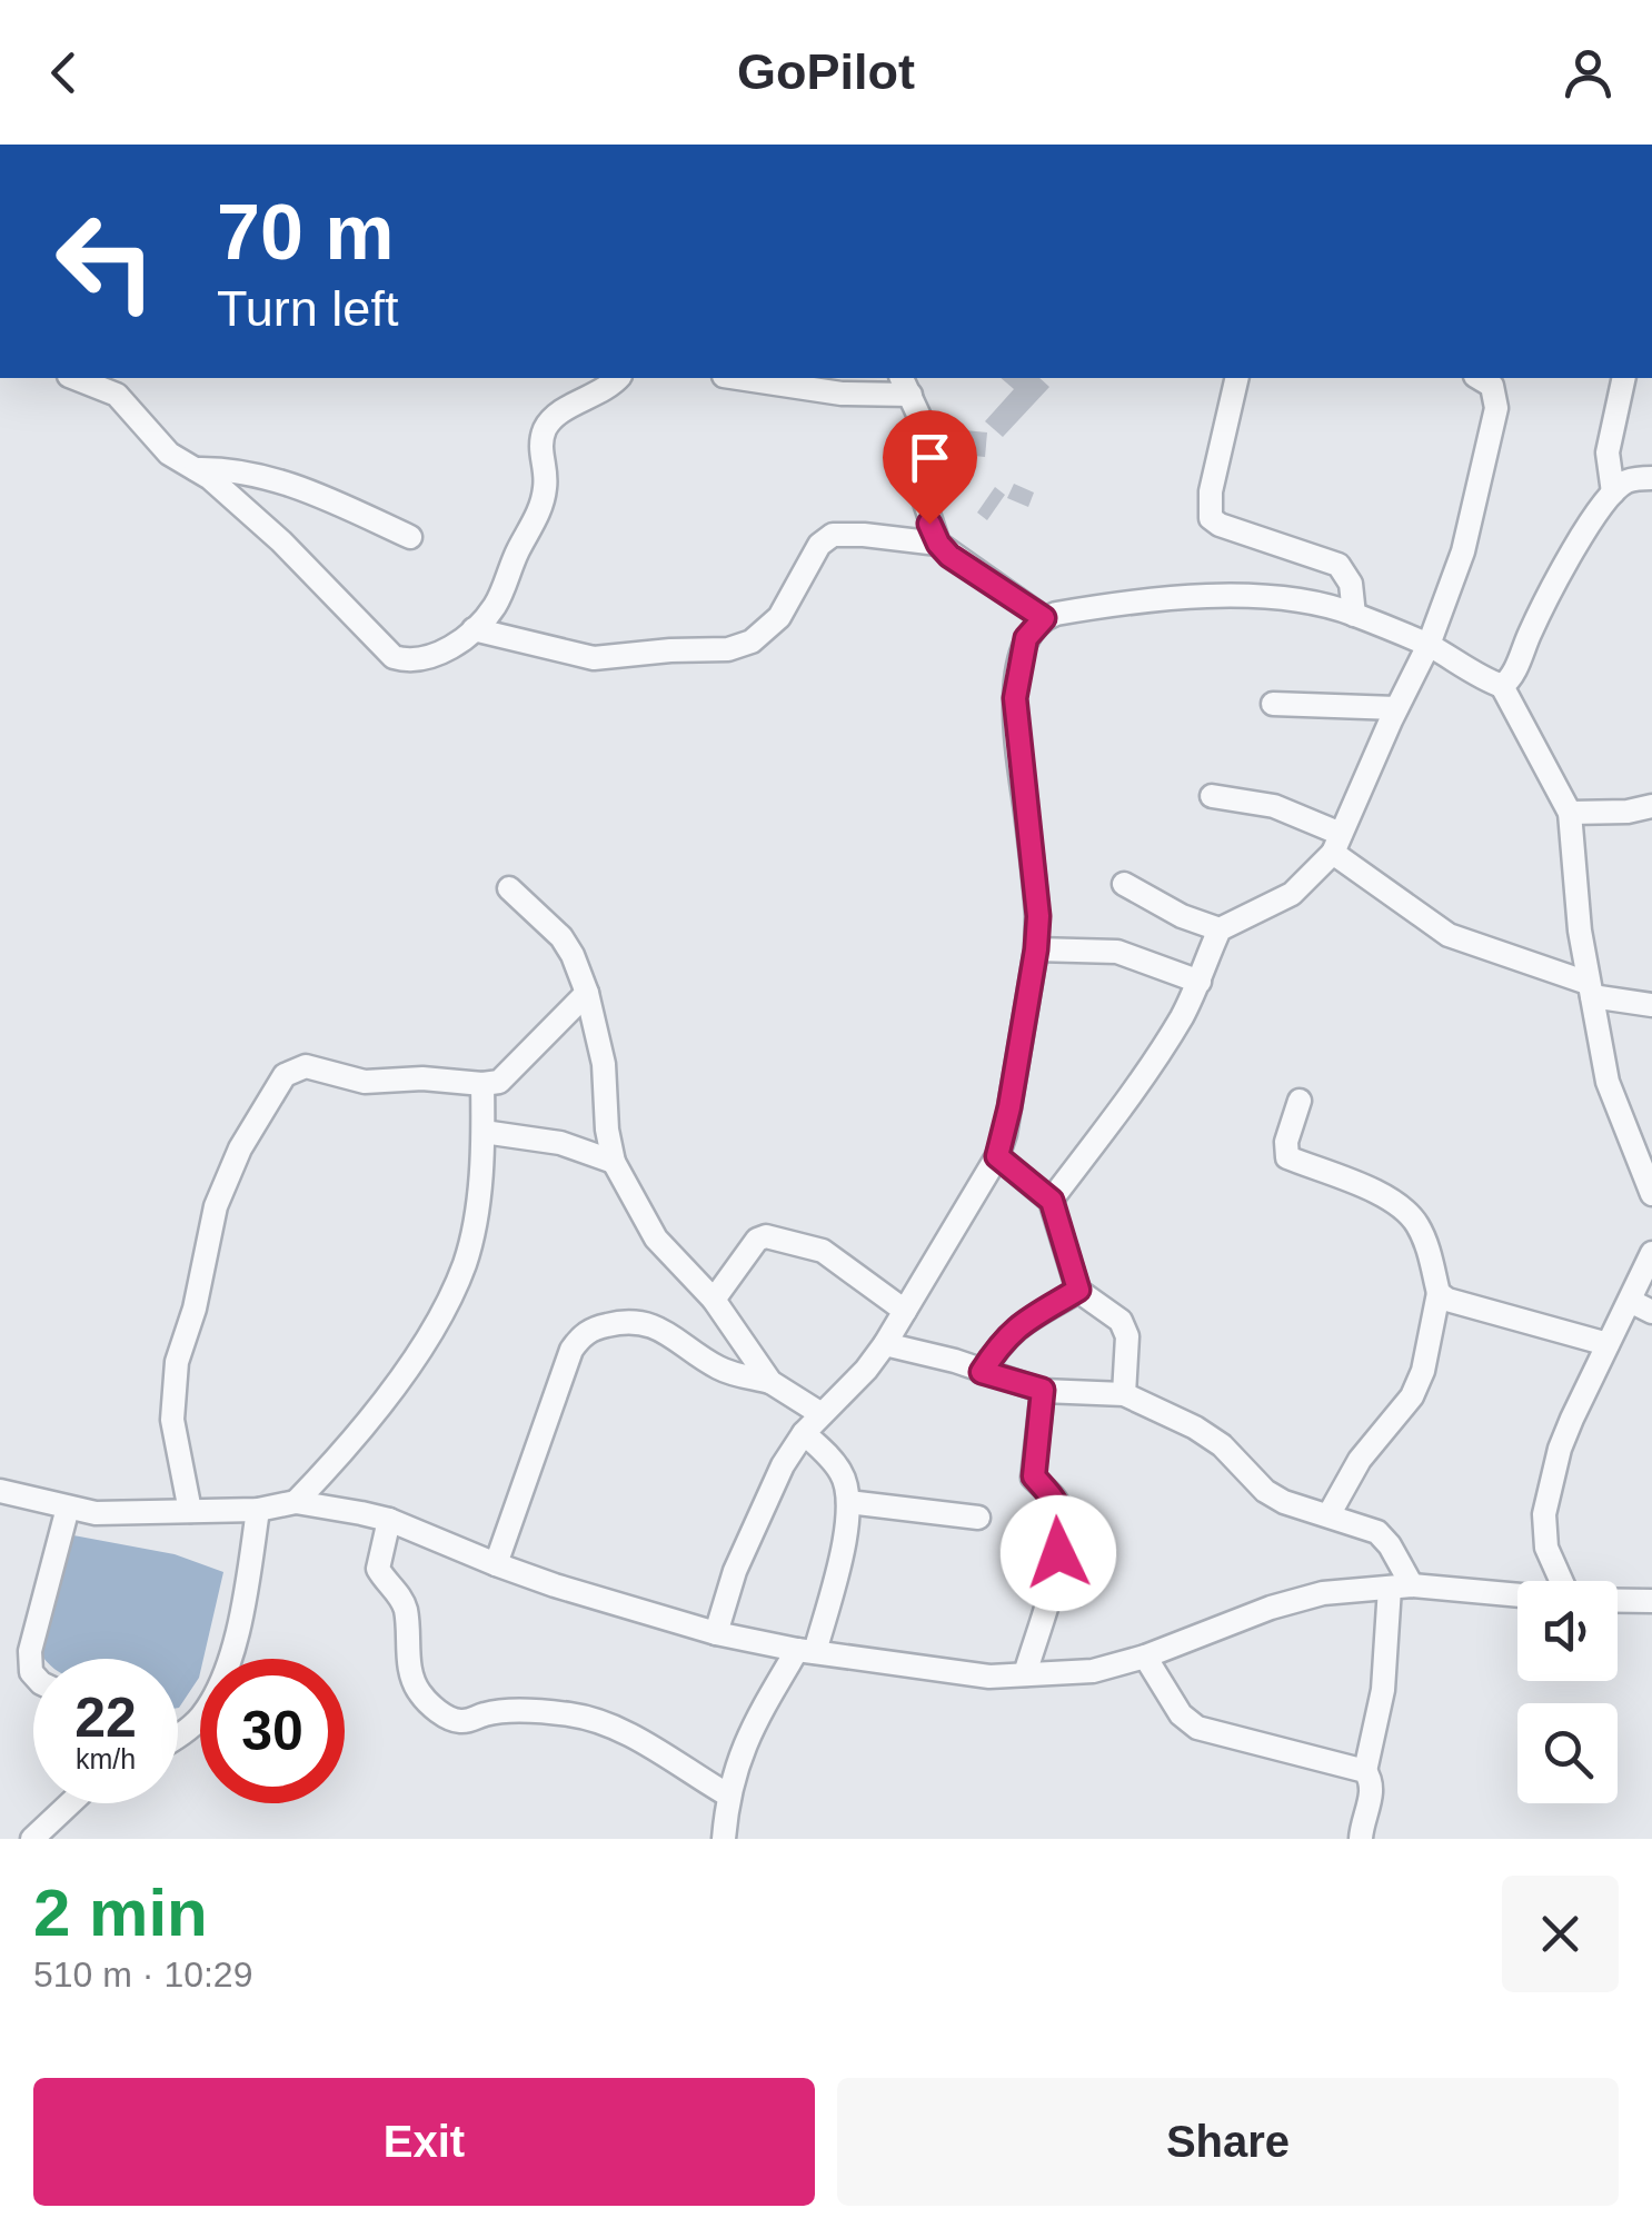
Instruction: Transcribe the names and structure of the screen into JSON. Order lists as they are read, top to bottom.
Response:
{
  "page": {
    "header": "GoPilot",
    "turn": ["70 m", "Turn left"],
    "speed": "22 km/h",
    "limit": "30",
    "heading": ["2 min", "510 m · 10:29"],
    "buttons": ["Exit", "Share"]
  }
}
